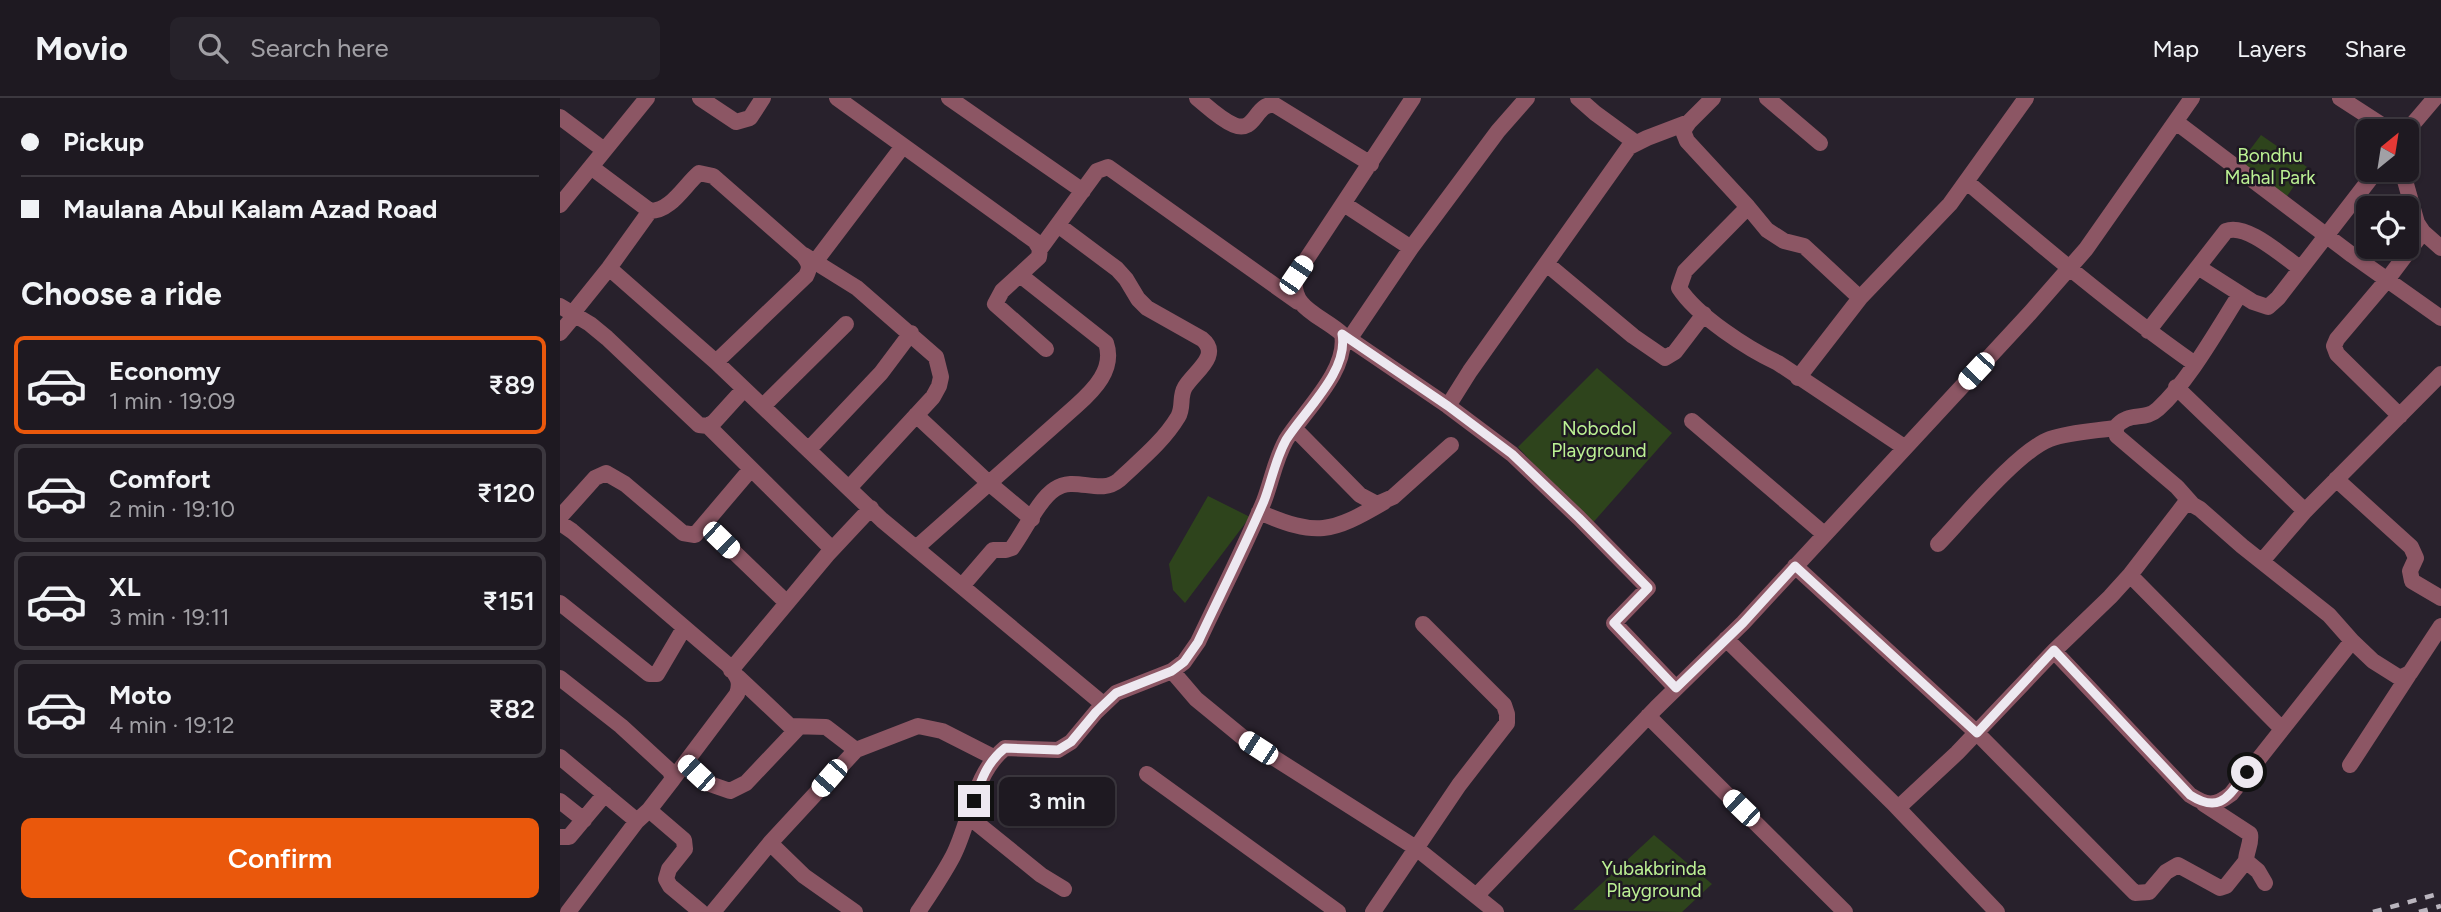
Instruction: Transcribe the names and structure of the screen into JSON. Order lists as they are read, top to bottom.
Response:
{
  "parks": ["Bondhu Mahal Park", "Nobodol Playground", "Yubakbrinda Playground"],
  "north": "top right",
  "page": {
    "header": "Movio",
    "search": "Search here",
    "nav": ["Map", "Layers", "Share"],
    "banner": ["Pickup", "Maulana Abul Kalam Azad Road"],
    "heading": "Choose a ride",
    "list": [
      {
        "name": "Economy",
        "note": "1 min · 19:09",
        "value": "₹89"
      },
      {
        "name": "Comfort",
        "note": "2 min · 19:10",
        "value": "₹120"
      },
      {
        "name": "XL",
        "note": "3 min · 19:11",
        "value": "₹151"
      },
      {
        "name": "Moto",
        "note": "4 min · 19:12",
        "value": "₹82"
      }
    ],
    "bubble": "3 min",
    "buttons": "Confirm"
  }
}
